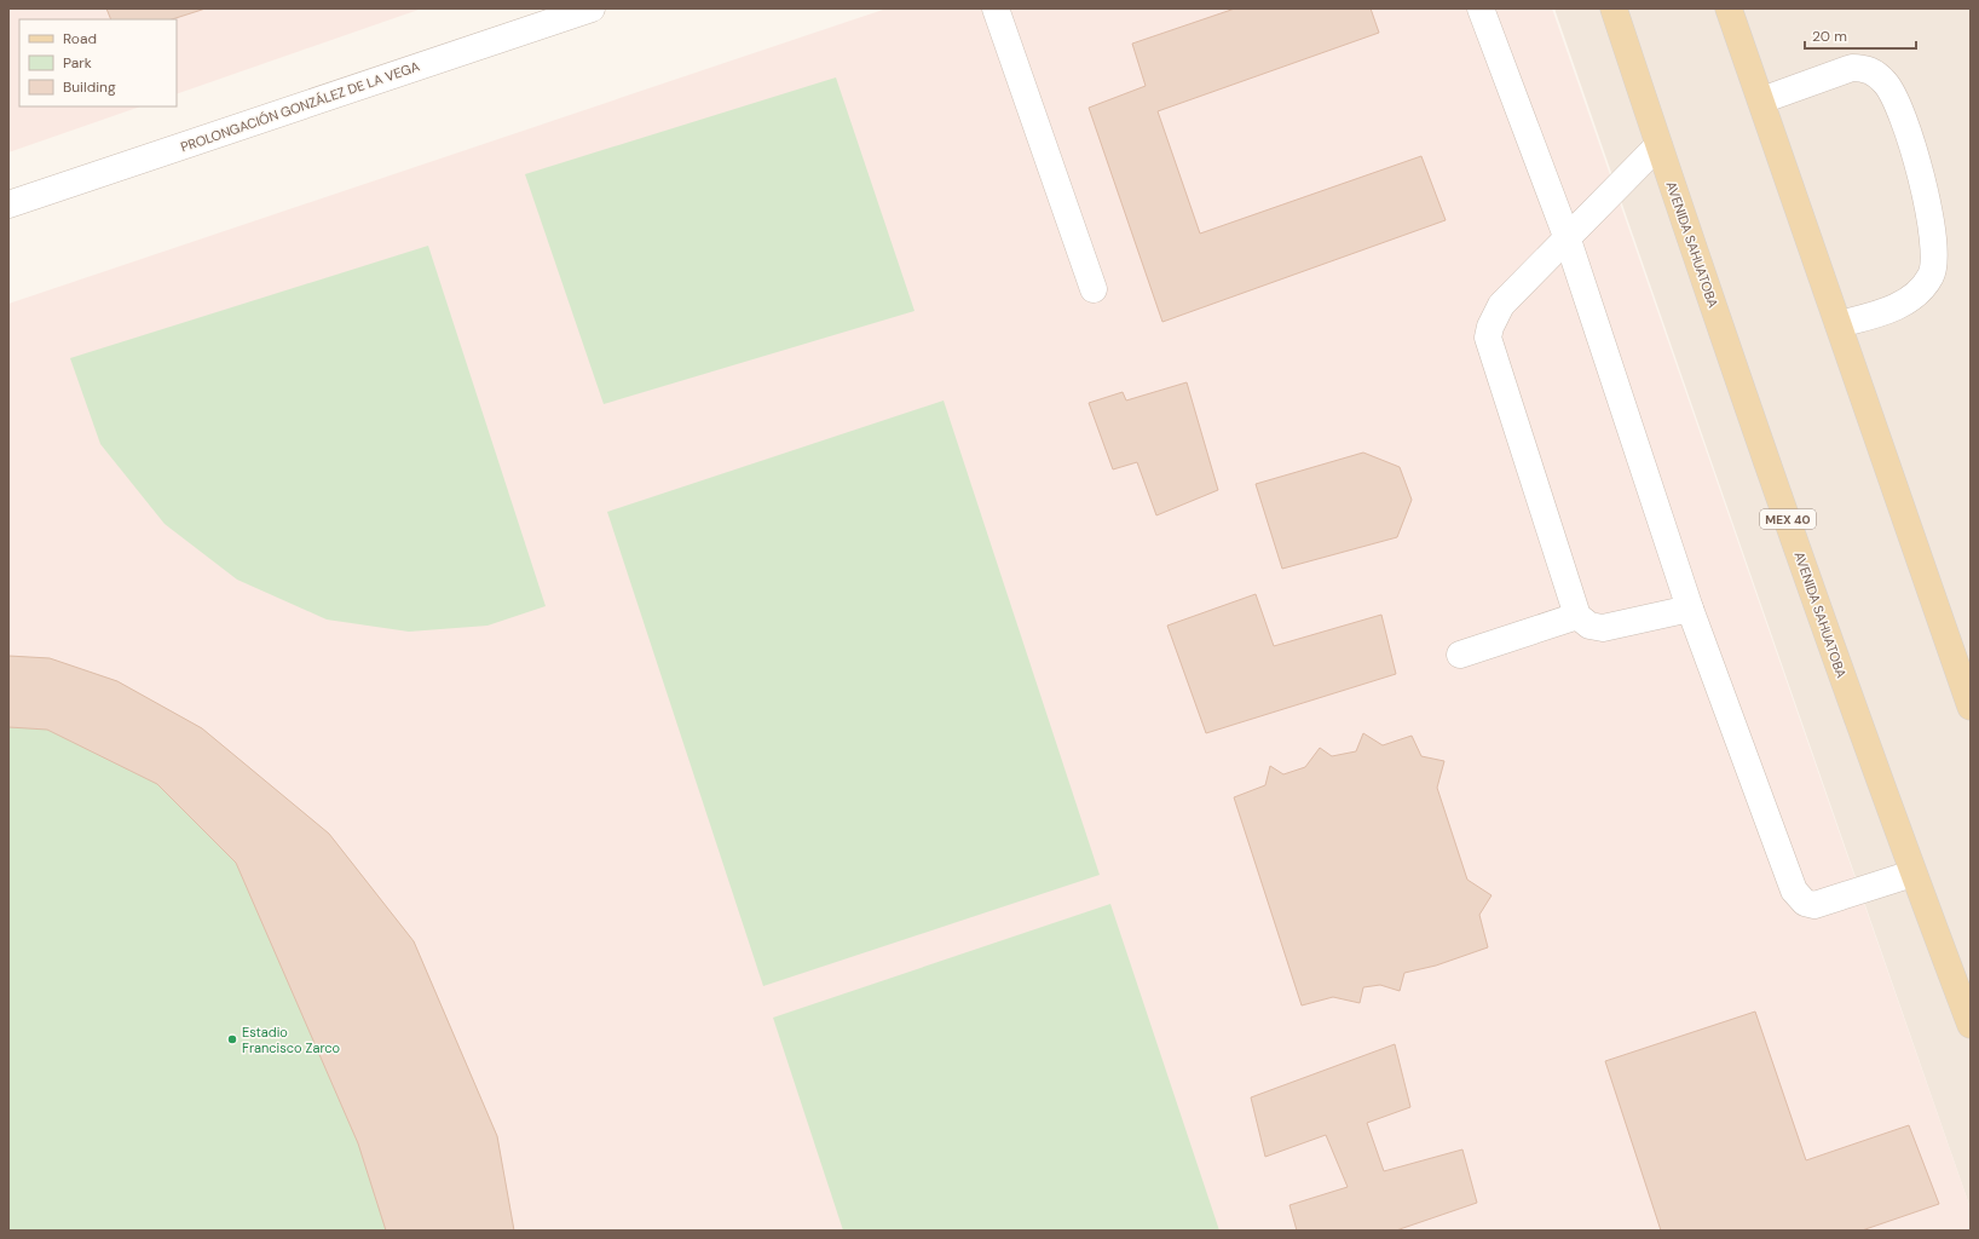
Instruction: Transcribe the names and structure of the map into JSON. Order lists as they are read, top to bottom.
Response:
{
  "streets": {
    "main road": ["AVENIDA SAHUATOBA", "MEX 40"],
    "street": ["PROLONGACIÓN GONZÁLEZ DE LA VEGA"]
  },
  "places": ["Estadio Francisco Zarco"],
  "legend": ["Road", "Park", "Building"],
  "scale_bar": "20 m"
}
